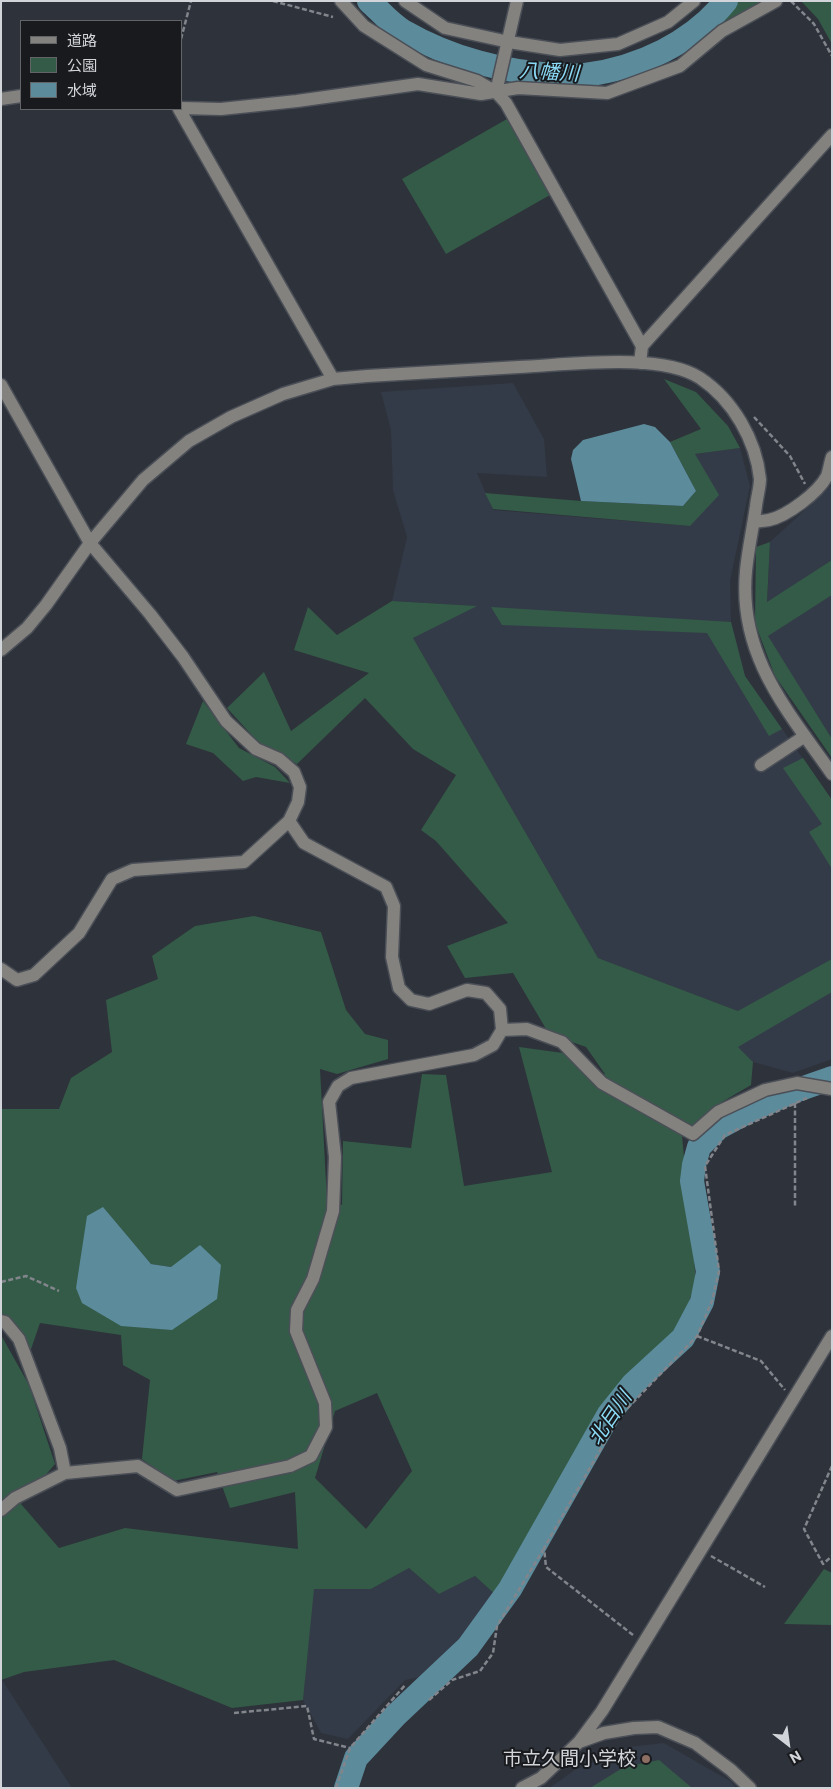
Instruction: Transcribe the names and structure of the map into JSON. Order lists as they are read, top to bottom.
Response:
{
  "water": ["八幡川", "北目川"],
  "places": ["市立久間小学校"],
  "legend": ["道路", "公園", "水域"],
  "north": "bottom right"
}
